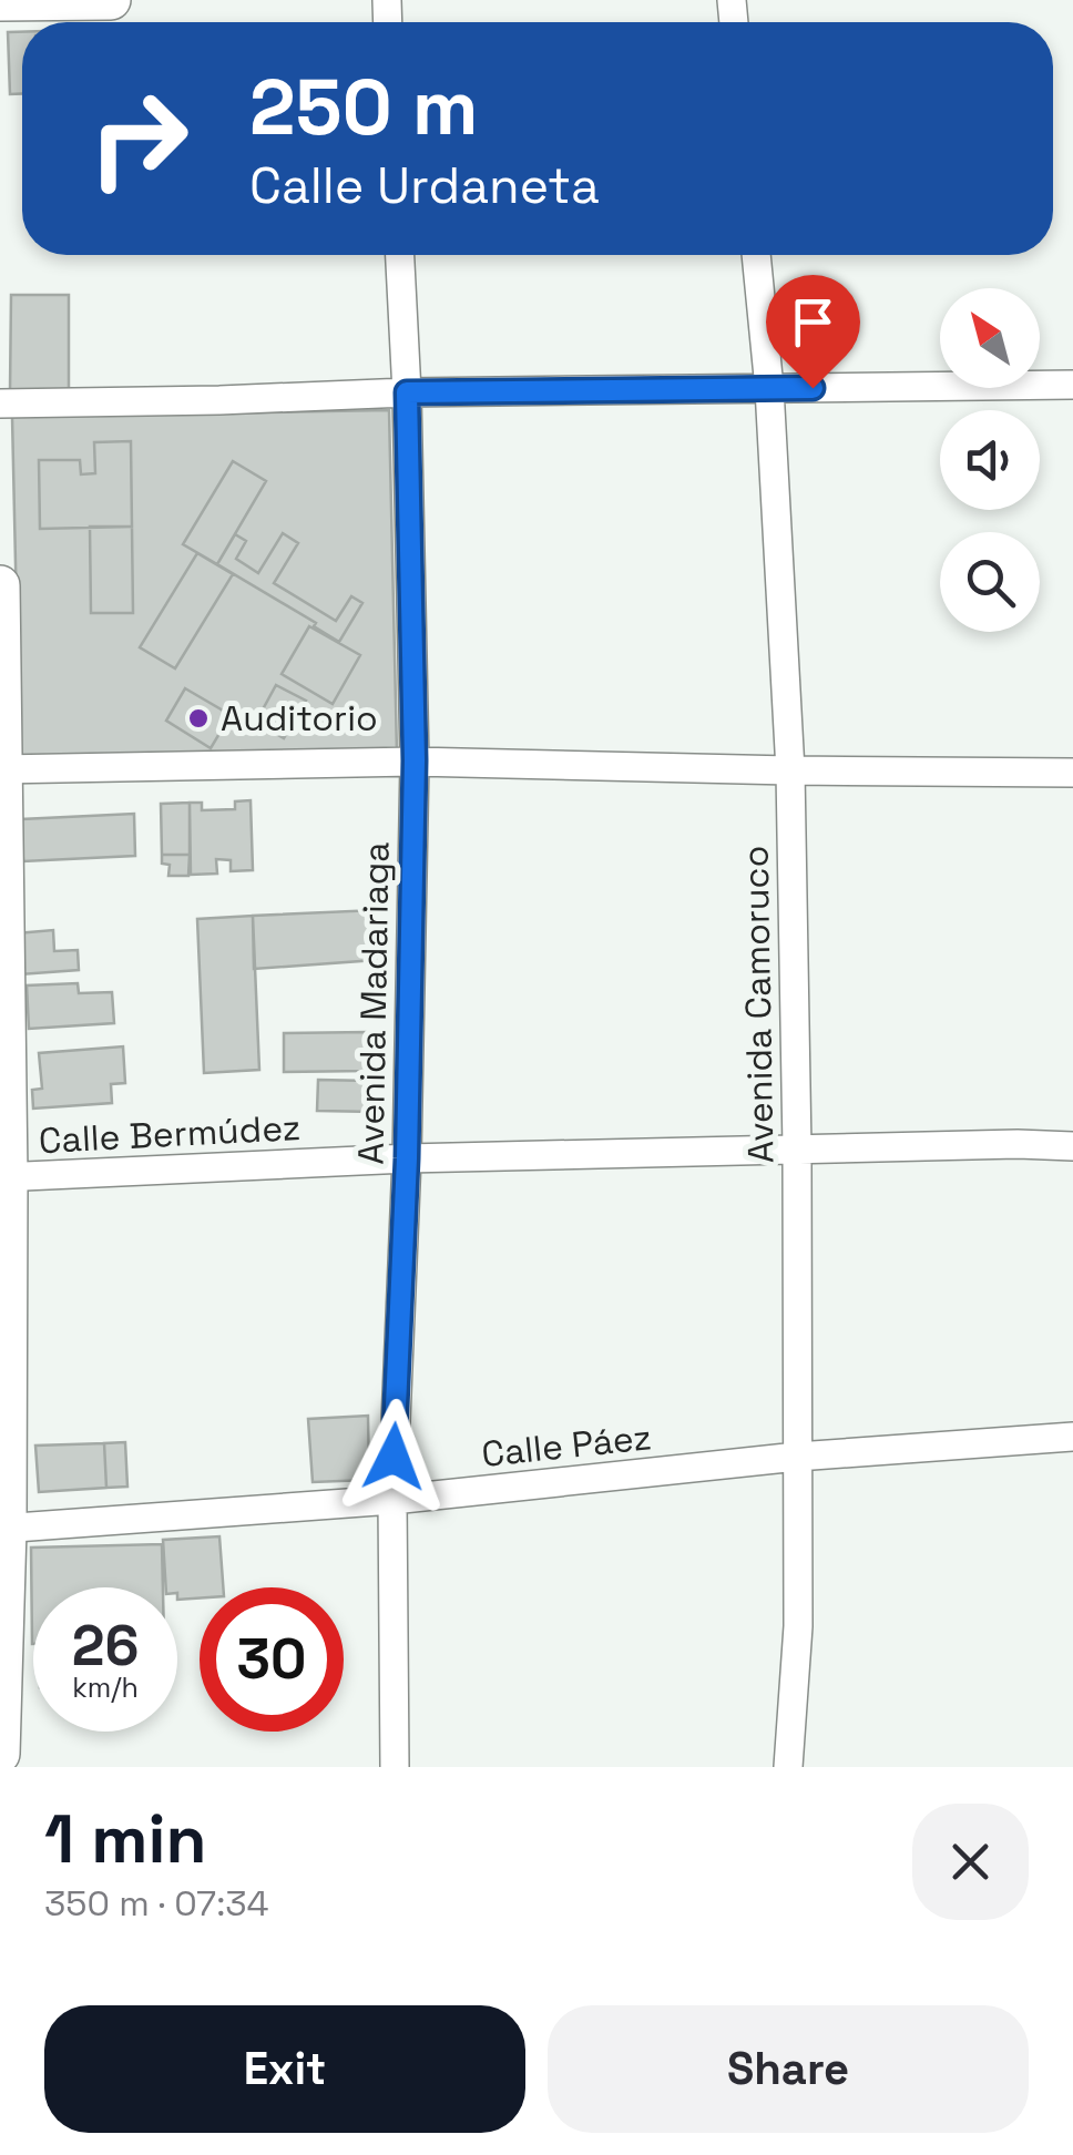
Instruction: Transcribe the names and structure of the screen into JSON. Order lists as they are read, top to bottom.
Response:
{
  "streets": {
    "street": [
      "Avenida Madariaga",
      "Avenida Camoruco",
      "Calle Bermúdez",
      "Calle Páez"
    ]
  },
  "crossings": [
    ["Avenida Madariaga", "Calle Bermúdez"],
    ["Avenida Madariaga", "Calle Páez"],
    ["Avenida Camoruco", "Calle Bermúdez"],
    ["Avenida Camoruco", "Calle Páez"]
  ],
  "places": ["Auditorio"],
  "north": "top left",
  "page": {
    "turn": ["250 m", "Calle Urdaneta"],
    "speed": "26 km/h",
    "limit": "30",
    "heading": ["1 min", "350 m · 07:34"],
    "buttons": ["Exit", "Share"]
  }
}
